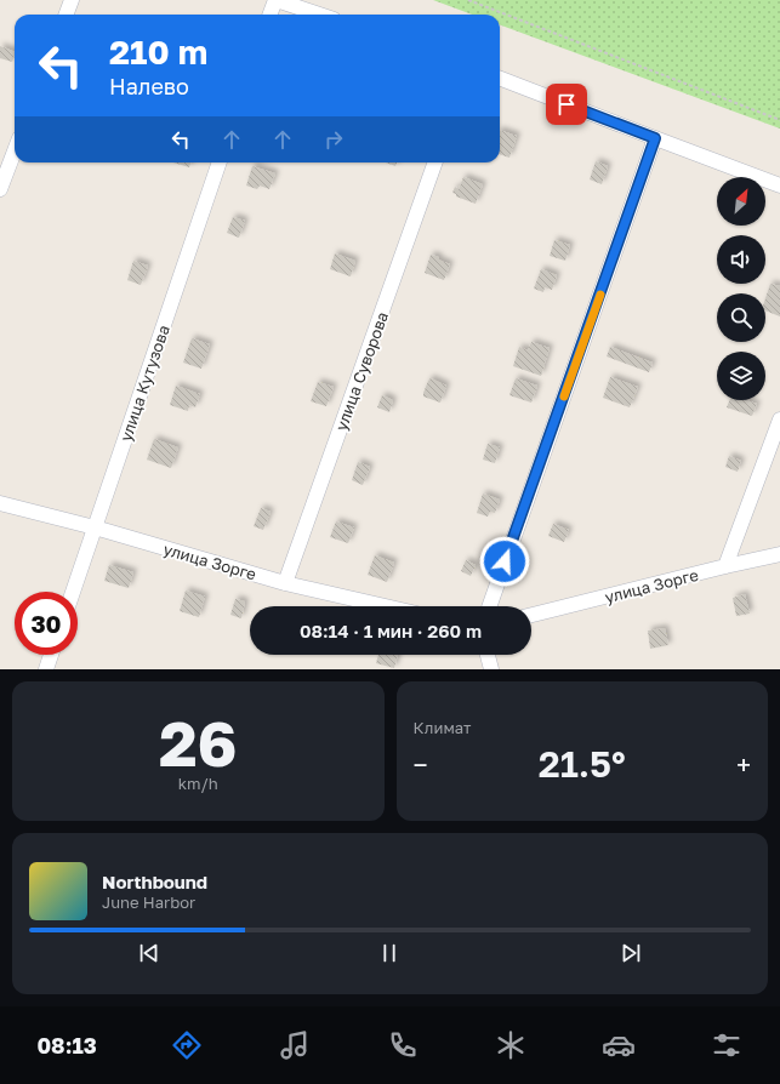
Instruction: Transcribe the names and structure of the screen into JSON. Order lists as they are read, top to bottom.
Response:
{
  "streets": {
    "street": ["улица Суворова", "улица Кутузова", "улица Зорге"]
  },
  "crossings": [
    ["улица Суворова", "улица Зорге"],
    ["улица Кутузова", "улица Зорге"]
  ],
  "north": "top right",
  "page": {
    "turn": ["210 m", "Налево"],
    "limit": "30",
    "trip": "08:14 · 1 мин · 260 m",
    "tile": [
      ["26", "km/h"],
      "Климат"
    ],
    "heat": ["−", "21.5°", "+"],
    "song": ["Northbound", "June Harbor"],
    "tabs": "08:13"
  }
}
